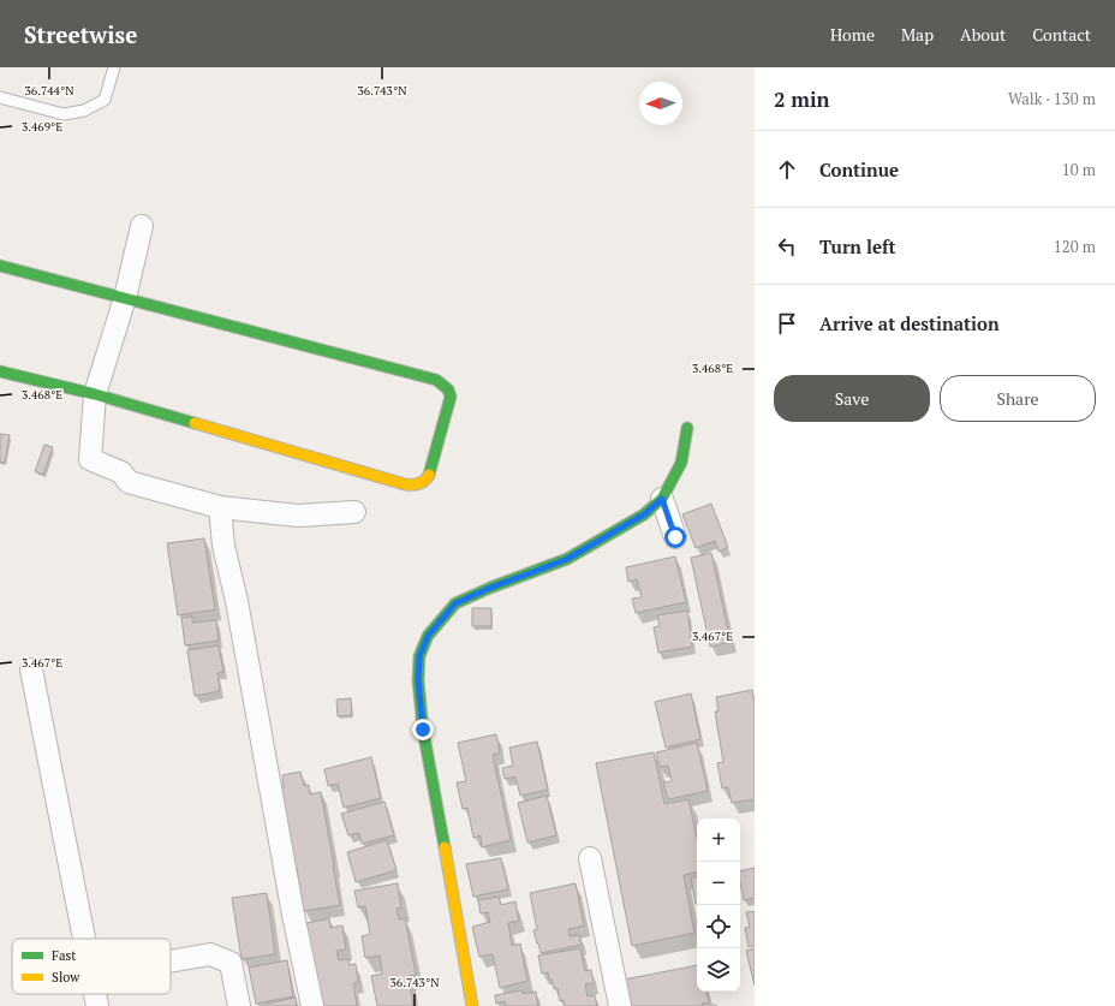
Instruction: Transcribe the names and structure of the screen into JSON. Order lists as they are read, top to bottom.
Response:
{
  "legend": ["Fast", "Slow"],
  "north": "left",
  "page": {
    "header": "Streetwise",
    "nav": [
      "Home",
      "Map",
      "About",
      "Contact"
    ],
    "heading": ["2 min", "Walk · 130 m"],
    "list": [
      ["Continue", "10 m"],
      ["Turn left", "120 m"],
      "Arrive at destination"
    ],
    "buttons": ["Save", "Share"],
    "map_buttons": ["+", "−"]
  },
  "coordinates": [
    "36.744°N",
    "36.743°N",
    "3.469°E",
    "3.468°E",
    "3.467°E"
  ]
}
